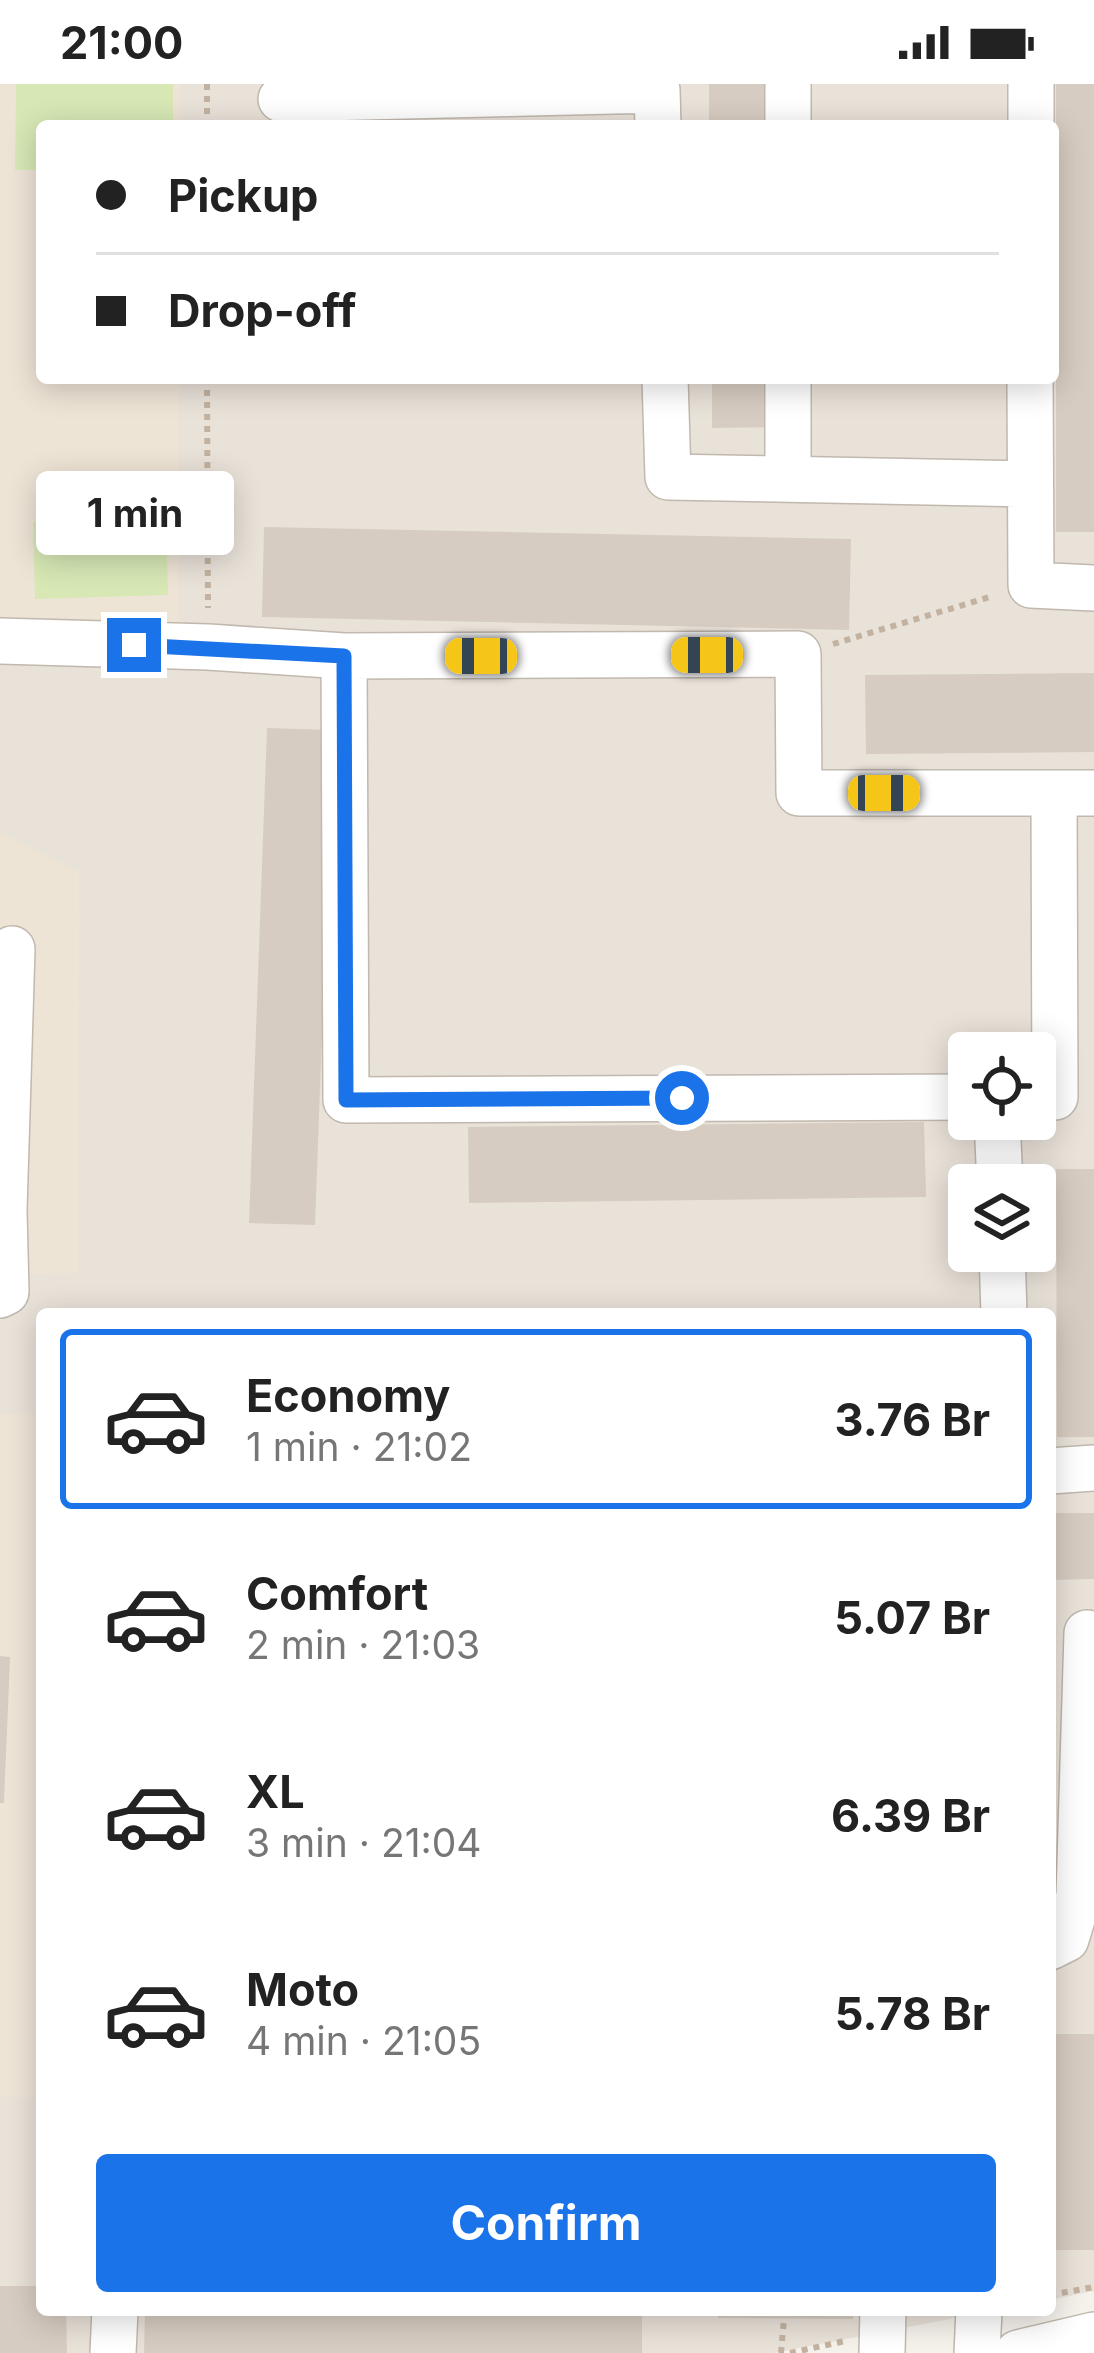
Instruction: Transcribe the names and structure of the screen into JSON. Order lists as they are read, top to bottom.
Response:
{
  "page": {
    "status": "21:00",
    "banner": ["Pickup", "Drop-off"],
    "bubble": "1 min",
    "list": [
      {
        "name": "Economy",
        "note": "1 min · 21:02",
        "value": "3.76 Br"
      },
      {
        "name": "Comfort",
        "note": "2 min · 21:03",
        "value": "5.07 Br"
      },
      {
        "name": "XL",
        "note": "3 min · 21:04",
        "value": "6.39 Br"
      },
      {
        "name": "Moto",
        "note": "4 min · 21:05",
        "value": "5.78 Br"
      }
    ],
    "buttons": "Confirm"
  }
}
